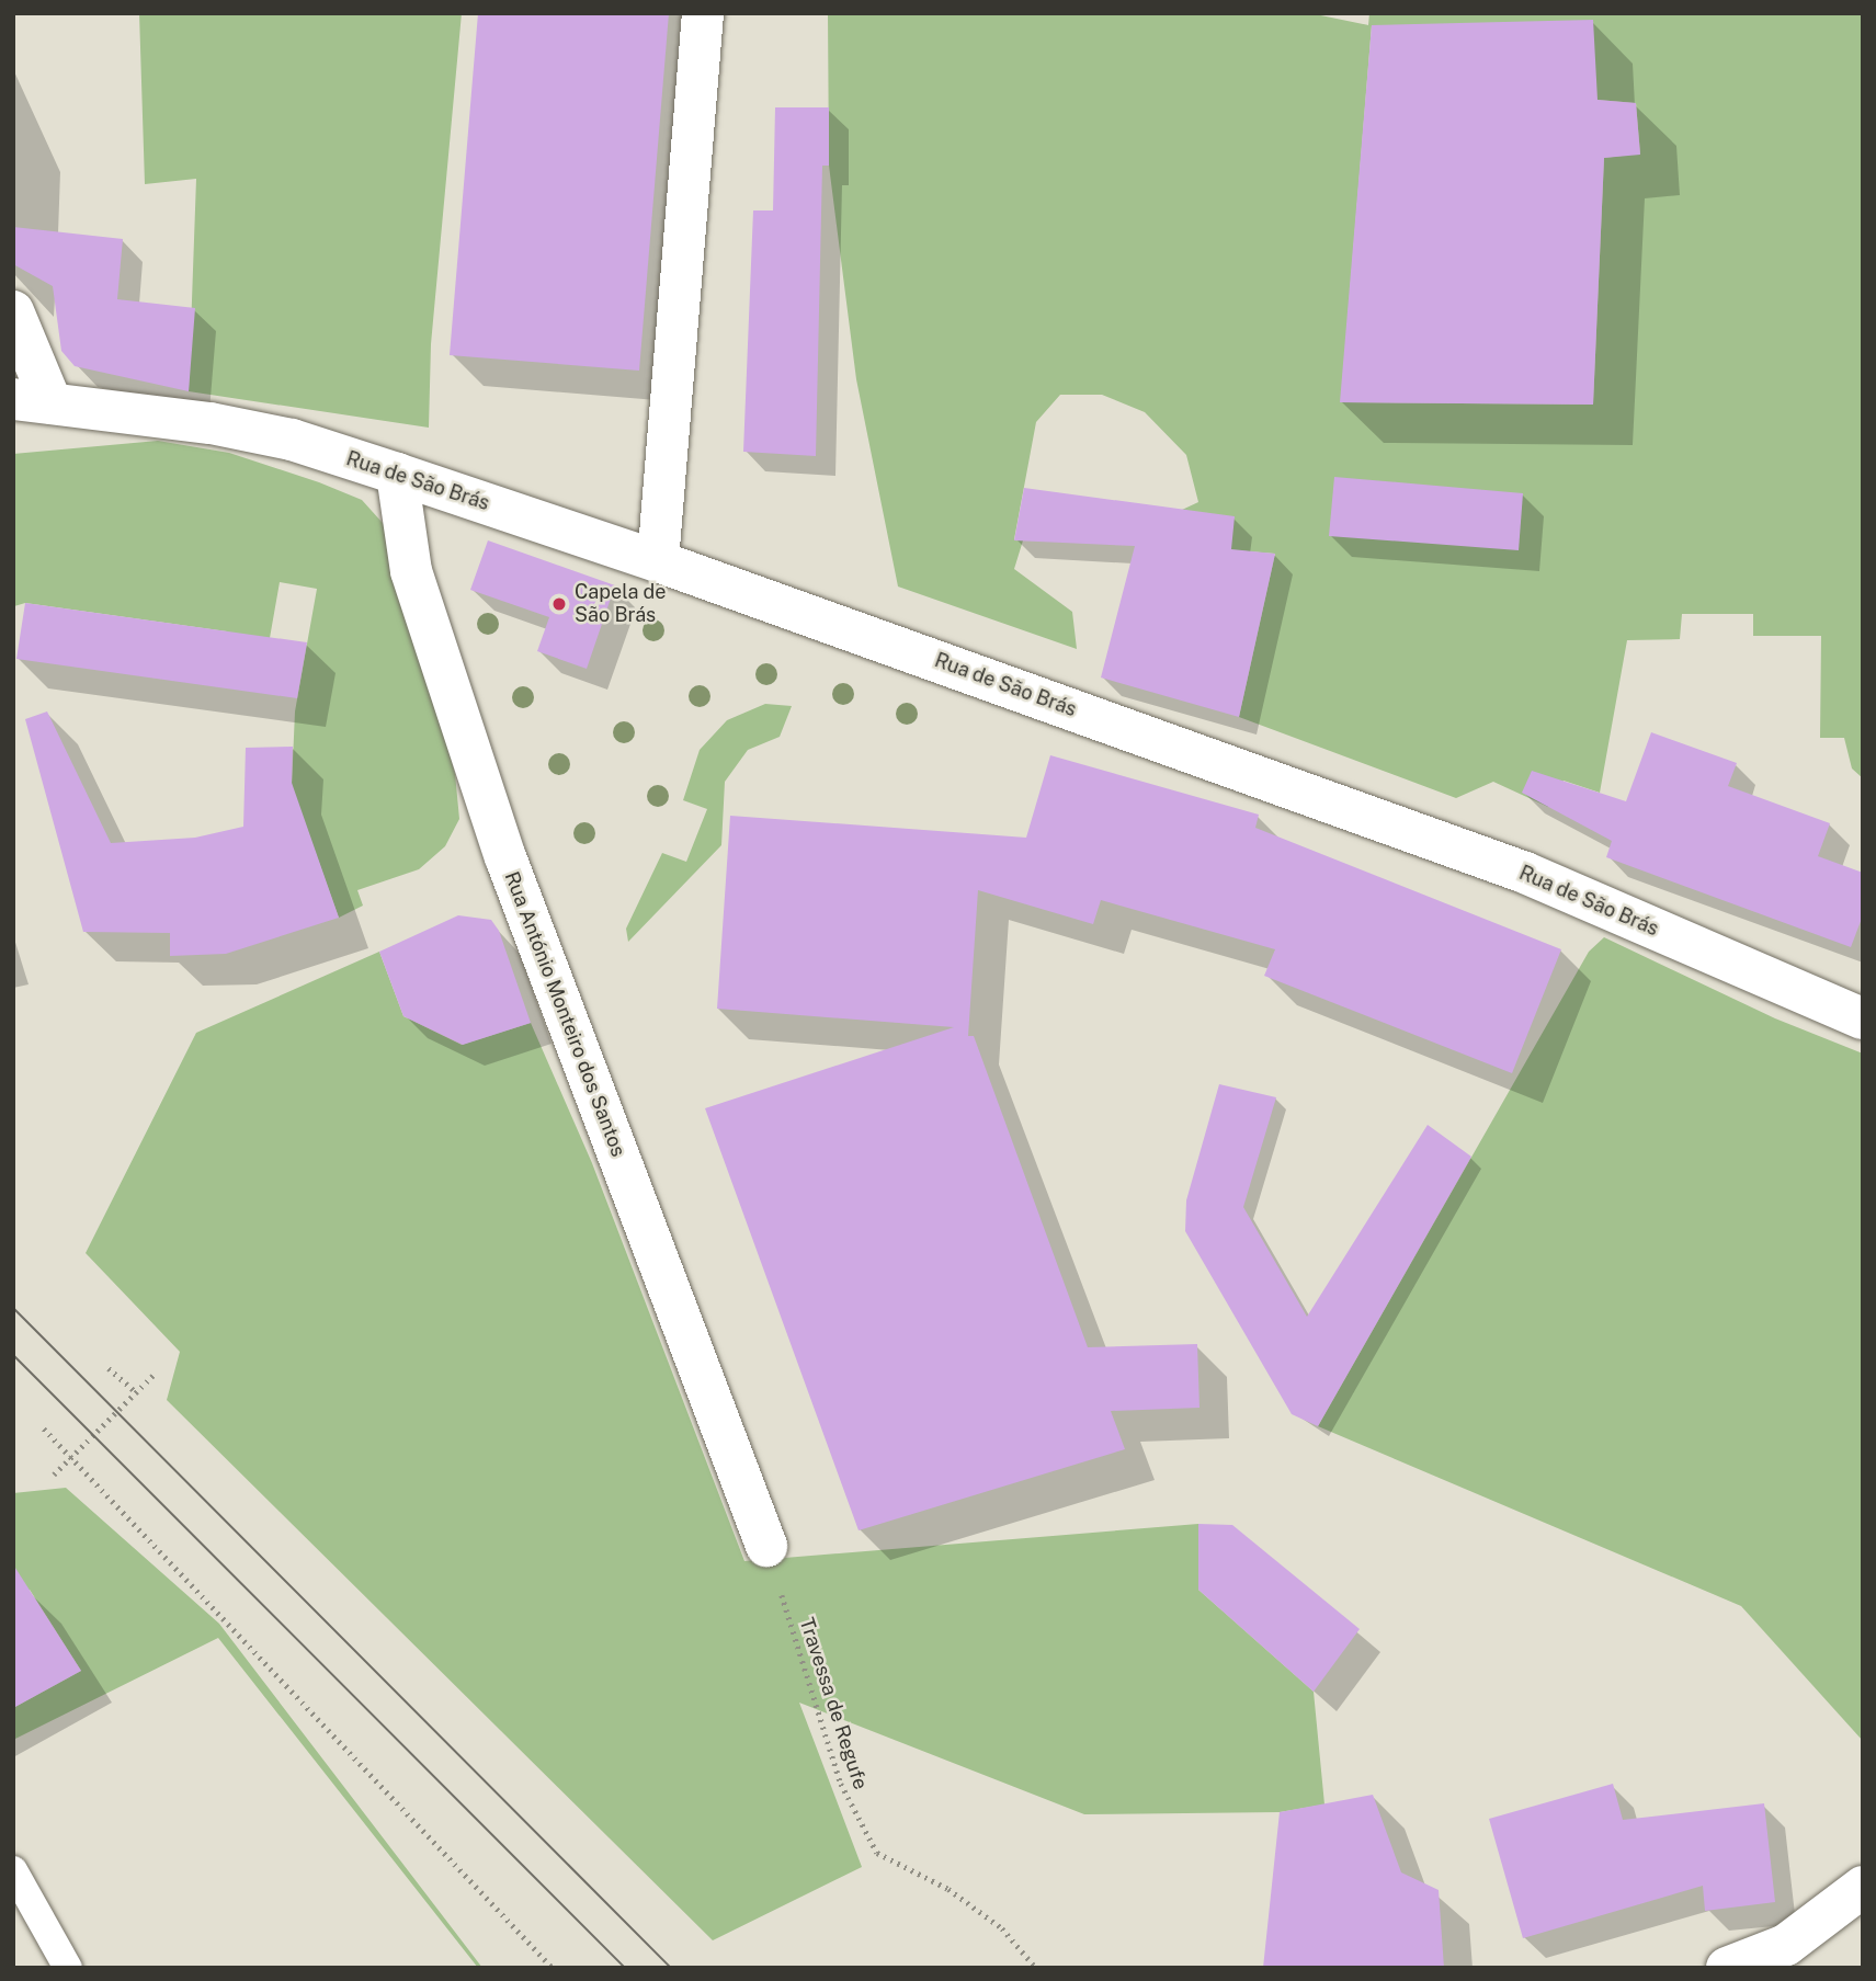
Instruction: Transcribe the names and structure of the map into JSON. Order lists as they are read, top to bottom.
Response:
{
  "streets": {
    "street": ["Rua de São Brás", "Rua António Monteiro dos Santos"],
    "path": ["Travessa de Regufe"]
  },
  "crossings": [
    ["Rua de São Brás", "Rua António Monteiro dos Santos"],
    ["Rua António Monteiro dos Santos", "Travessa de Regufe"]
  ],
  "places": ["Capela de São Brás"]
}
